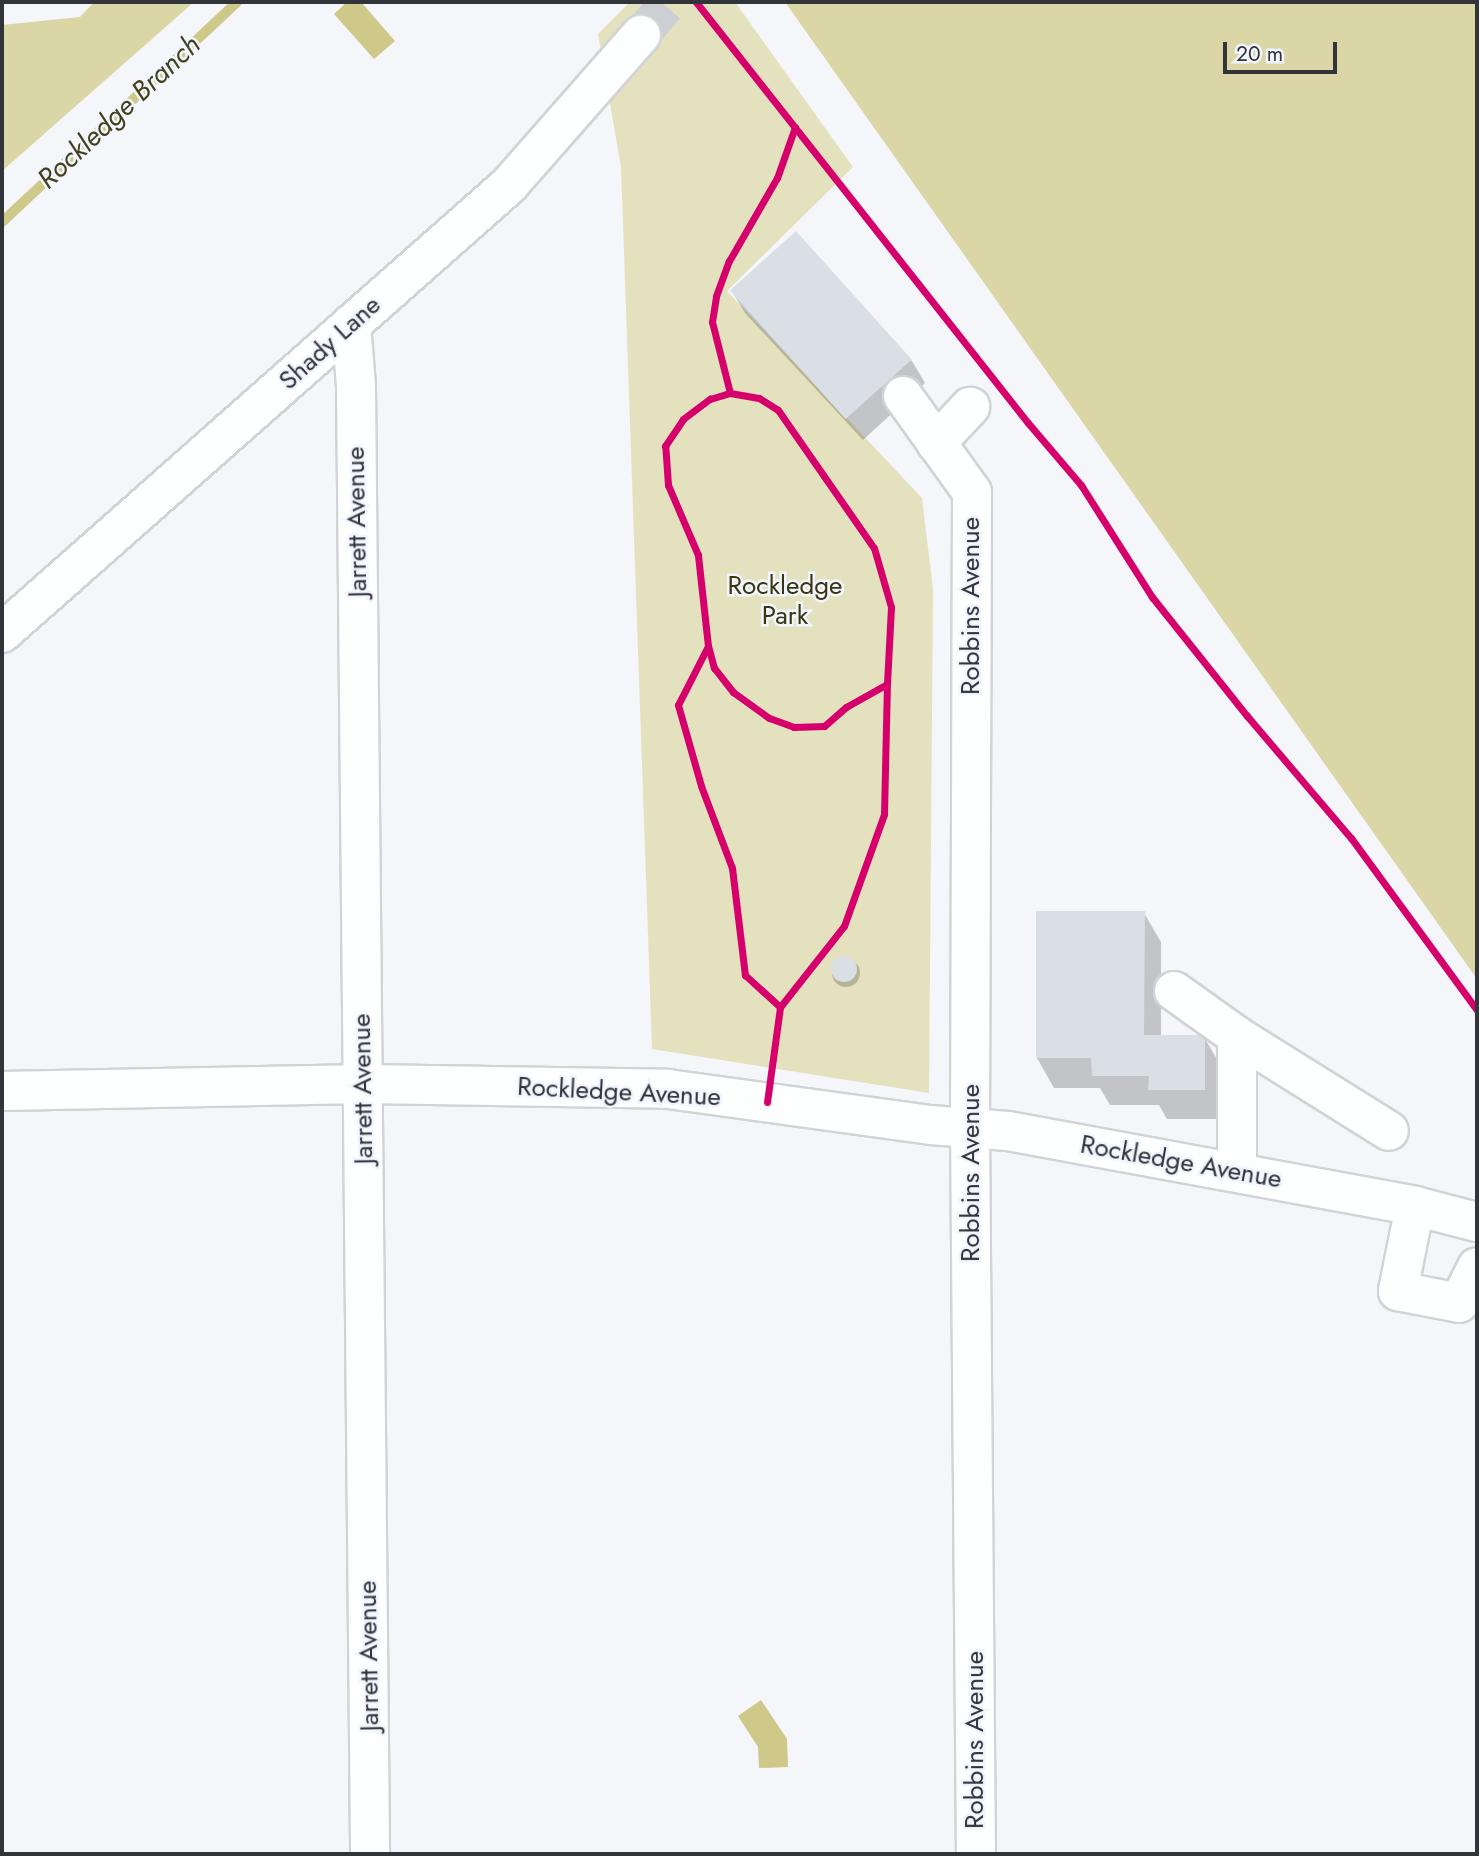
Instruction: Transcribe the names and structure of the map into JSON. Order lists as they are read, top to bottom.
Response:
{
  "streets": {
    "street": [
      "Shady Lane",
      "Jarrett Avenue",
      "Robbins Avenue",
      "Rockledge Avenue"
    ]
  },
  "crossings": [
    ["Shady Lane", "Jarrett Avenue"],
    ["Jarrett Avenue", "Rockledge Avenue"],
    ["Robbins Avenue", "Rockledge Avenue"]
  ],
  "water": ["Rockledge Branch"],
  "parks": ["Rockledge Park"],
  "scale_bar": "20 m"
}
